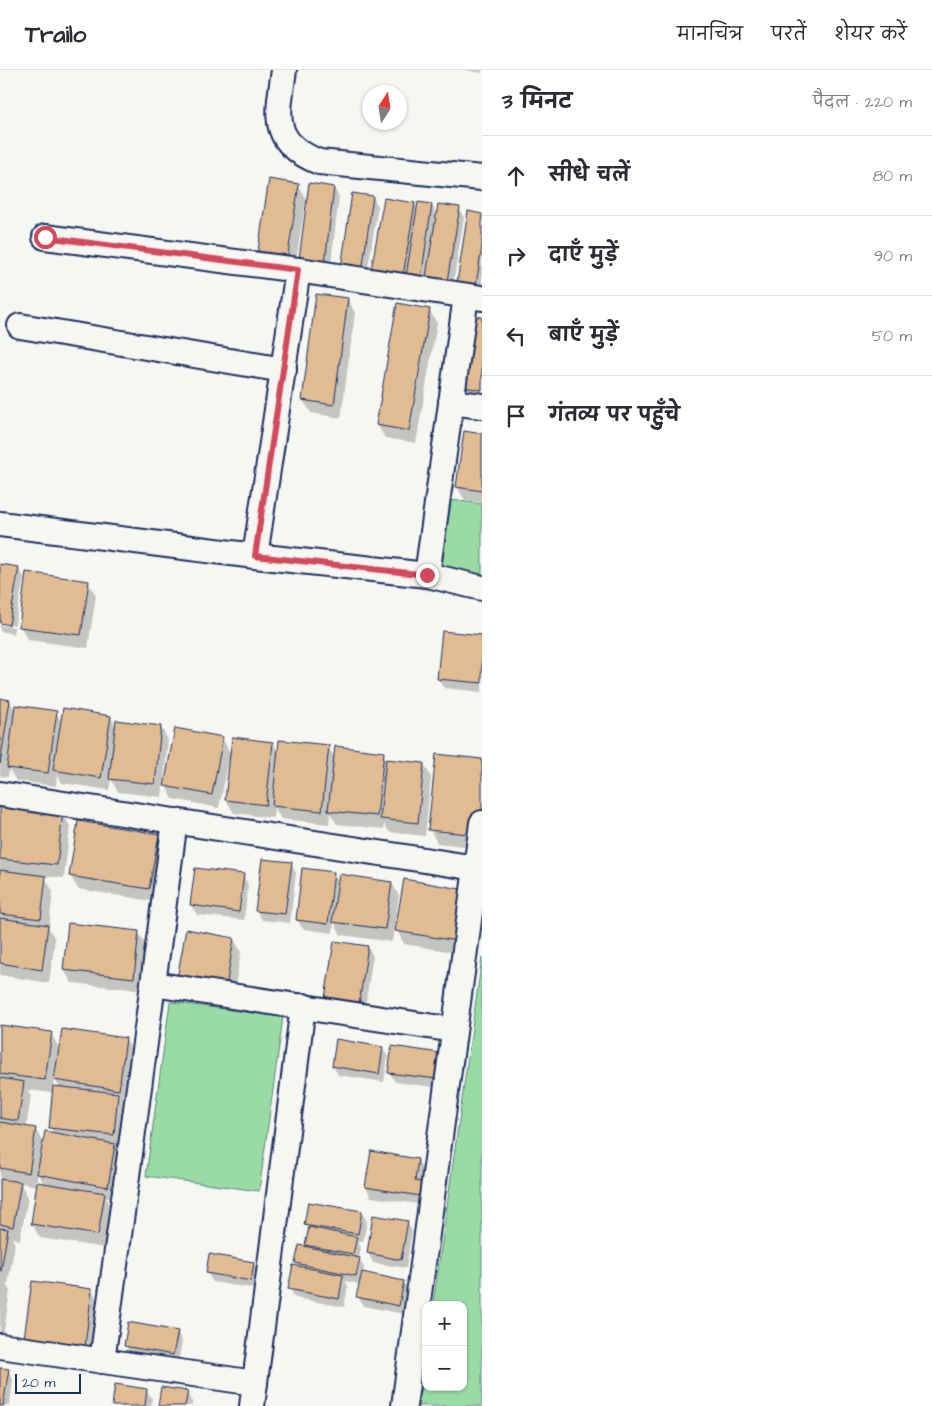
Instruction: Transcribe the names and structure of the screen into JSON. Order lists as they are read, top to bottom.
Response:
{
  "scale_bar": "20 m",
  "north": "top",
  "page": {
    "header": "Trailo",
    "nav": ["मानचित्र", "परतें", "शेयर करें"],
    "heading": ["3 मिनट", "पैदल · 220 m"],
    "list": [
      ["सीधे चलें", "80 m"],
      ["दाएँ मुड़ें", "90 m"],
      ["बाएँ मुड़ें", "50 m"],
      "गंतव्य पर पहुँचे"
    ],
    "map_buttons": ["+", "−"],
    "scale": "20 m"
  }
}
